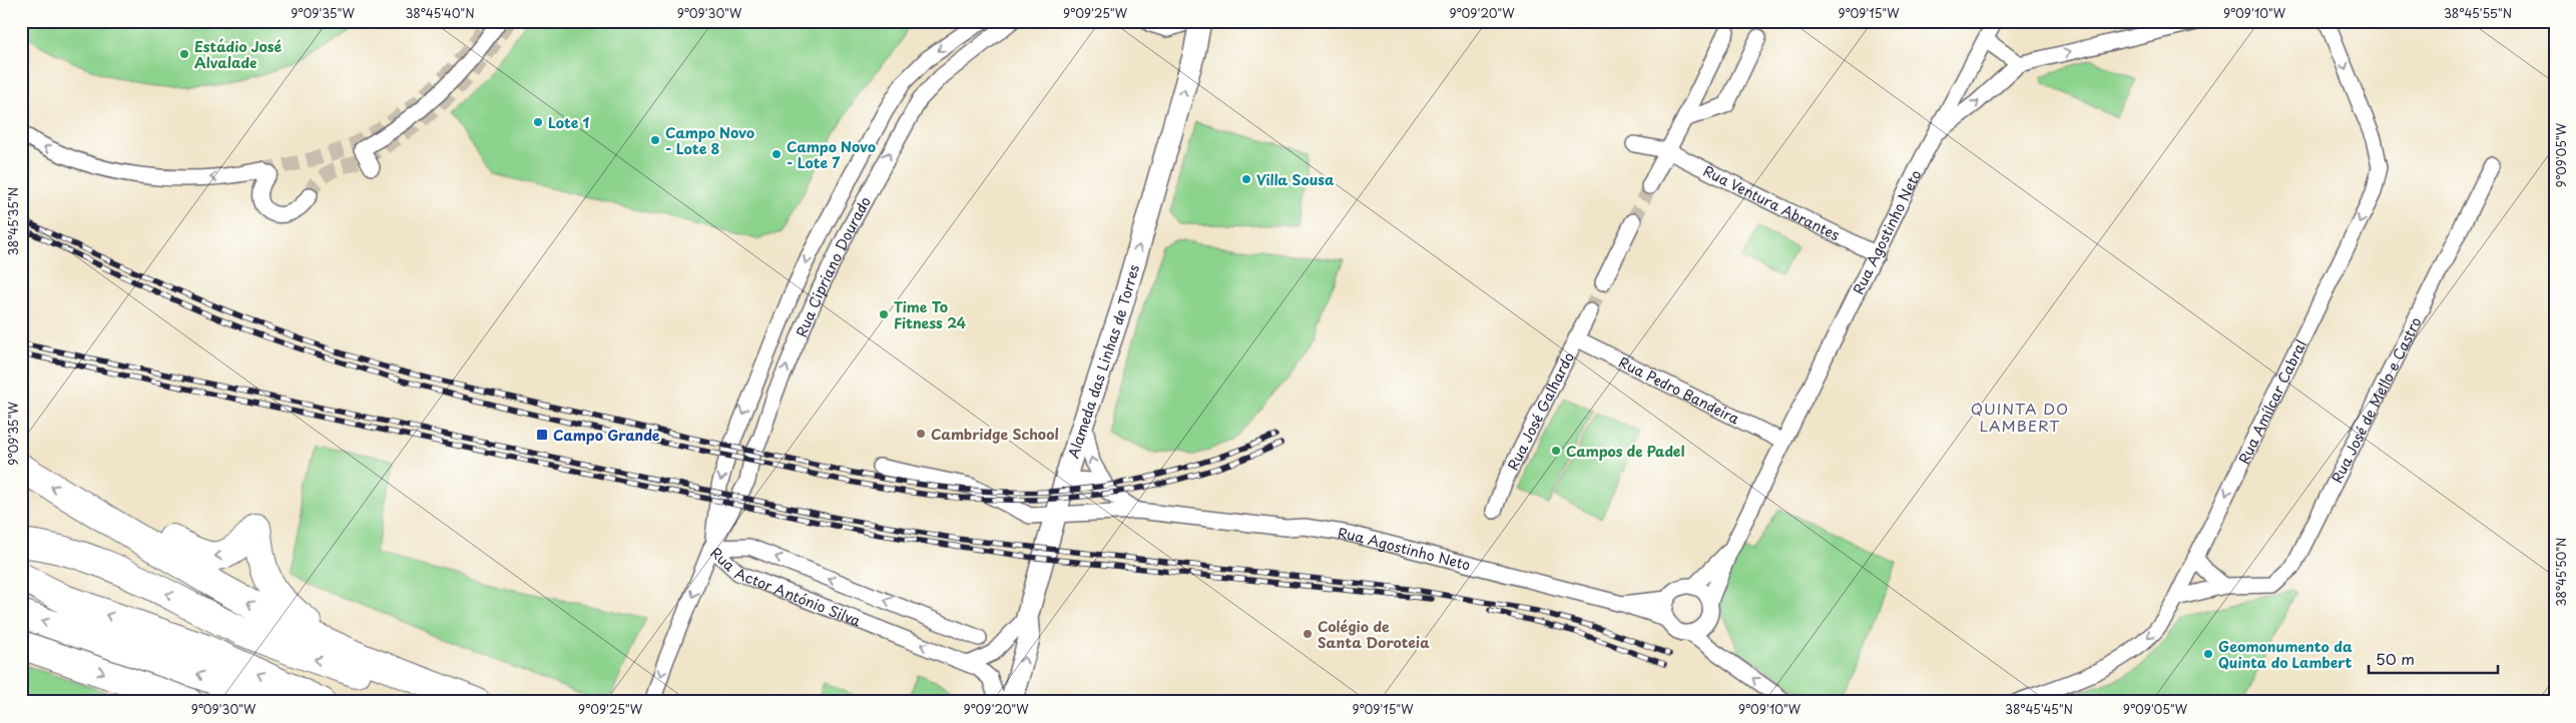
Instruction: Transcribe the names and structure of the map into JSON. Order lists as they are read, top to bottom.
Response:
{
  "streets": {
    "main road": ["Alameda das Linhas de Torres"],
    "street": [
      "Rua Ventura Abrantes",
      "Rua Agostinho Neto",
      "Rua Cipriano Dourado",
      "Rua Pedro Bandeira",
      "Rua José de Mello e Castro",
      "Rua Amílcar Cabral",
      "Rua José Galhardo",
      "Rua Actor António Silva"
    ]
  },
  "crossings": [
    ["Rua Ventura Abrantes", "Rua Agostinho Neto"],
    ["Rua Agostinho Neto", "Alameda das Linhas de Torres"],
    ["Rua Agostinho Neto", "Rua Pedro Bandeira"],
    ["Rua Cipriano Dourado", "Rua Actor António Silva"],
    ["Rua Pedro Bandeira", "Rua José Galhardo"],
    ["Rua José de Mello e Castro", "Rua Amílcar Cabral"]
  ],
  "one_way": ["Alameda das Linhas de Torres", "Rua Amílcar Cabral", "Rua Actor António Silva"],
  "districts": ["QUINTA DO LAMBERT"],
  "places": {
    "other": [
      "Estádio José Alvalade",
      "Lote 1",
      "Campo Novo - Lote 8",
      "Campo Novo - Lote 7",
      "Villa Sousa",
      "Time To Fitness 24",
      "Cambridge School",
      "Campos de Padel",
      "Colégio de Santa Doroteia",
      "Geomonumento da Quinta do Lambert"
    ],
    "transit": ["Campo Grande"]
  },
  "scale_bar": "50 m",
  "coordinates": [
    "9°09'35\"W",
    "38°45'40\"N",
    "9°09'30\"W",
    "9°09'25\"W",
    "9°09'20\"W",
    "9°09'15\"W",
    "9°09'10\"W",
    "38°45'55\"N",
    "9°09'05\"W",
    "38°45'35\"N",
    "38°45'50\"N",
    "38°45'45\"N"
  ]
}
